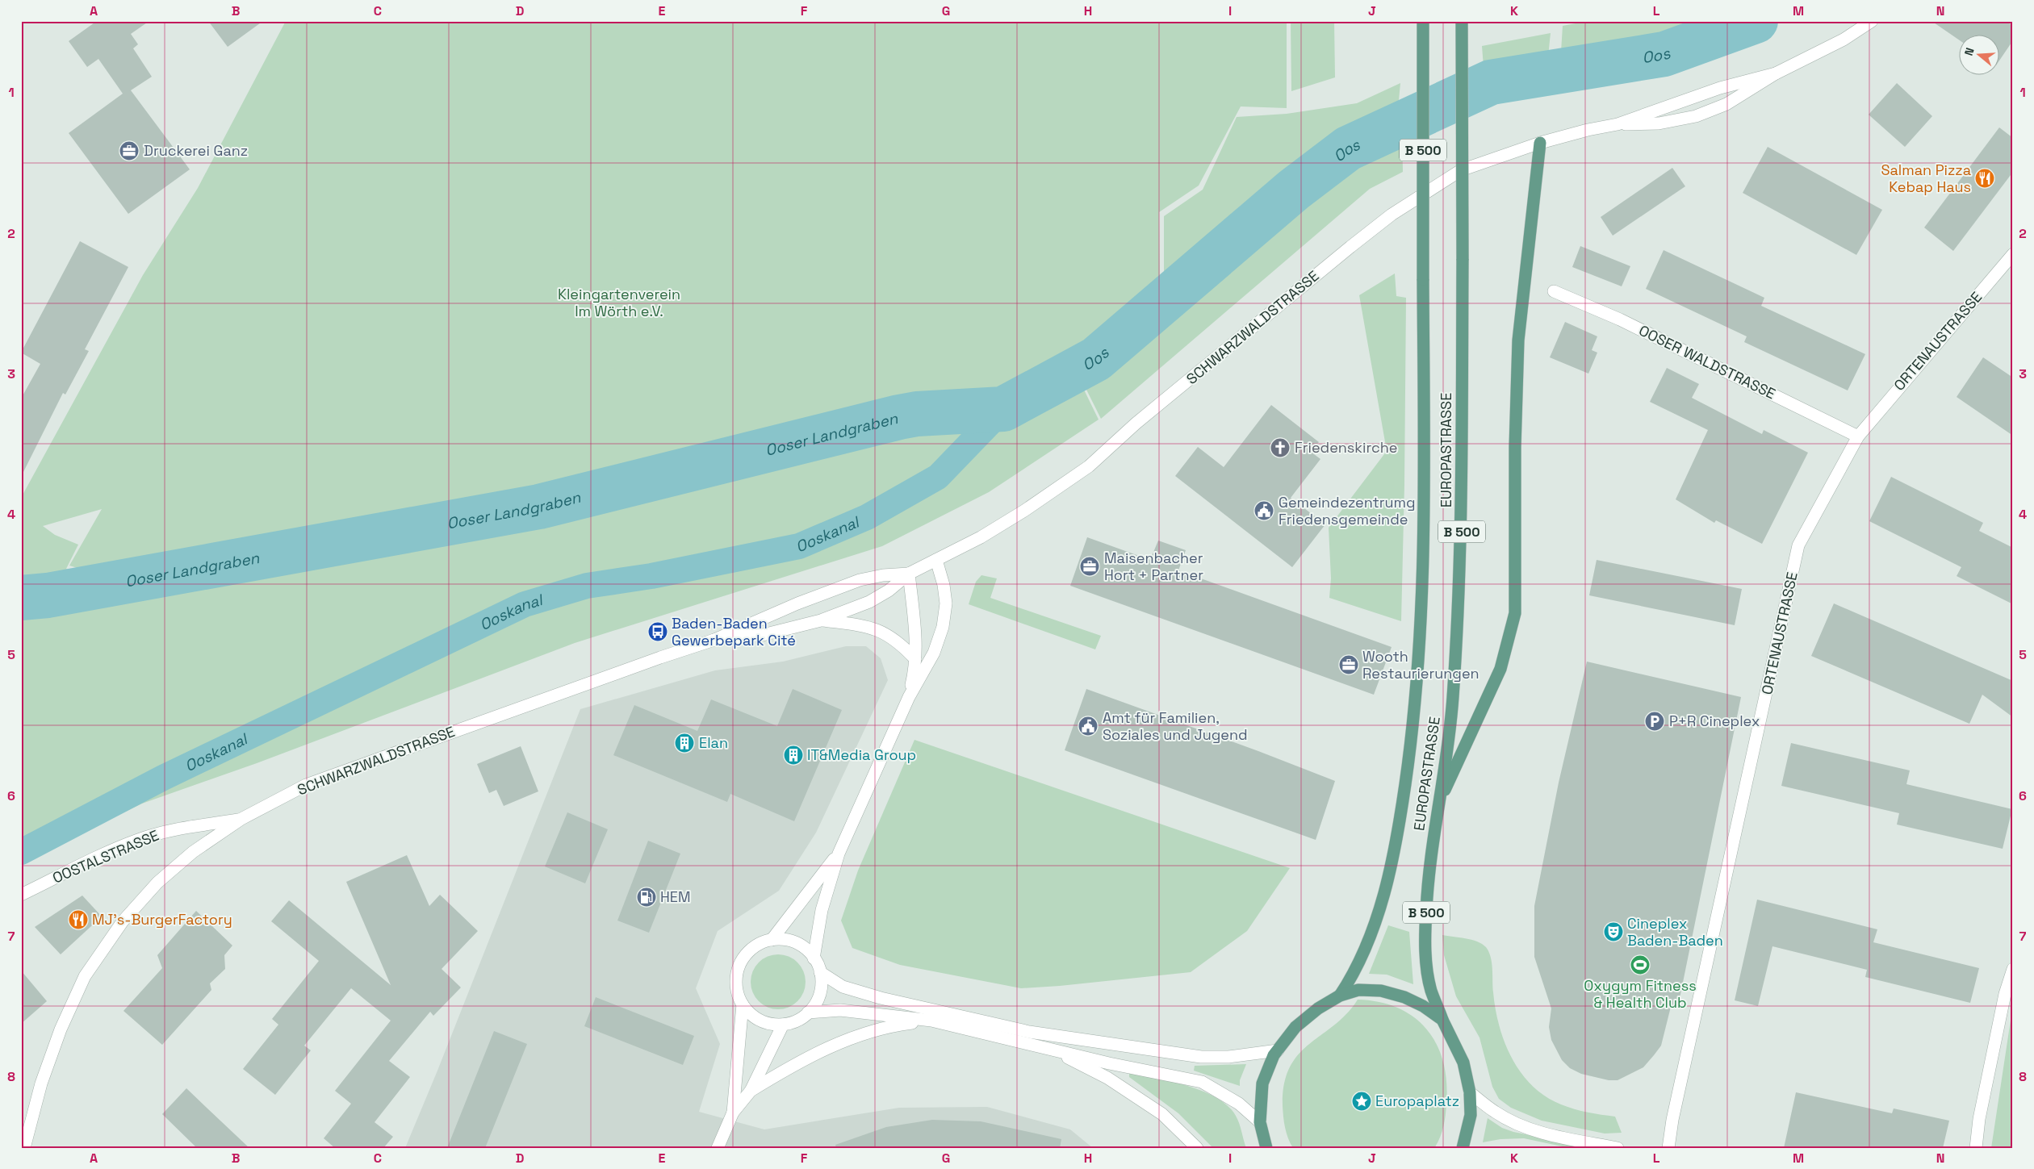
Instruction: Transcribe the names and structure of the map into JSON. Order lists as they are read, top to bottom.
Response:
{
  "streets": {
    "main road": ["B 500", "EUROPASTRASSE"],
    "street": [
      "SCHWARZWALDSTRASSE",
      "ORTENAUSTRASSE",
      "OOSER WALDSTRASSE",
      "OOSTALSTRASSE"
    ]
  },
  "crossings": [
    ["B 500", "EUROPASTRASSE"],
    ["SCHWARZWALDSTRASSE", "OOSTALSTRASSE"],
    ["ORTENAUSTRASSE", "OOSER WALDSTRASSE"]
  ],
  "water": ["Oos", "Ooser Landgraben", "Ooskanal"],
  "parks": ["Kleingartenverein Im Wörth e.V."],
  "places": {
    "office": ["Druckerei Ganz", "Maisenbacher Hort + Partner", "Wooth Restaurierungen"],
    "restaurant": ["Salman Pizza Kebap Haus", "MJ's-BurgerFactory"],
    "church": ["Friedenskirche"],
    "public building": ["Gemeindezentrumg Friedensgemeinde", "Amt für Familien, Soziales und Jugend"],
    "bus stop": ["Baden-Baden Gewerbepark Cité"],
    "parking": ["P+R Cineplex"],
    "building": ["Elan", "IT&Media Group"],
    "fuel station": ["HEM"],
    "theatre": ["Cineplex Baden-Baden"],
    "sports": ["Oxygym Fitness & Health Club"],
    "place": ["Europaplatz"]
  },
  "north": "left",
  "grid": {
    "columns": [
      "A",
      "B",
      "C",
      "D",
      "E",
      "F",
      "G",
      "H",
      "I",
      "J",
      "K",
      "L",
      "M",
      "N"
    ],
    "rows": [
      "1",
      "2",
      "3",
      "4",
      "5",
      "6",
      "7",
      "8"
    ]
  }
}
